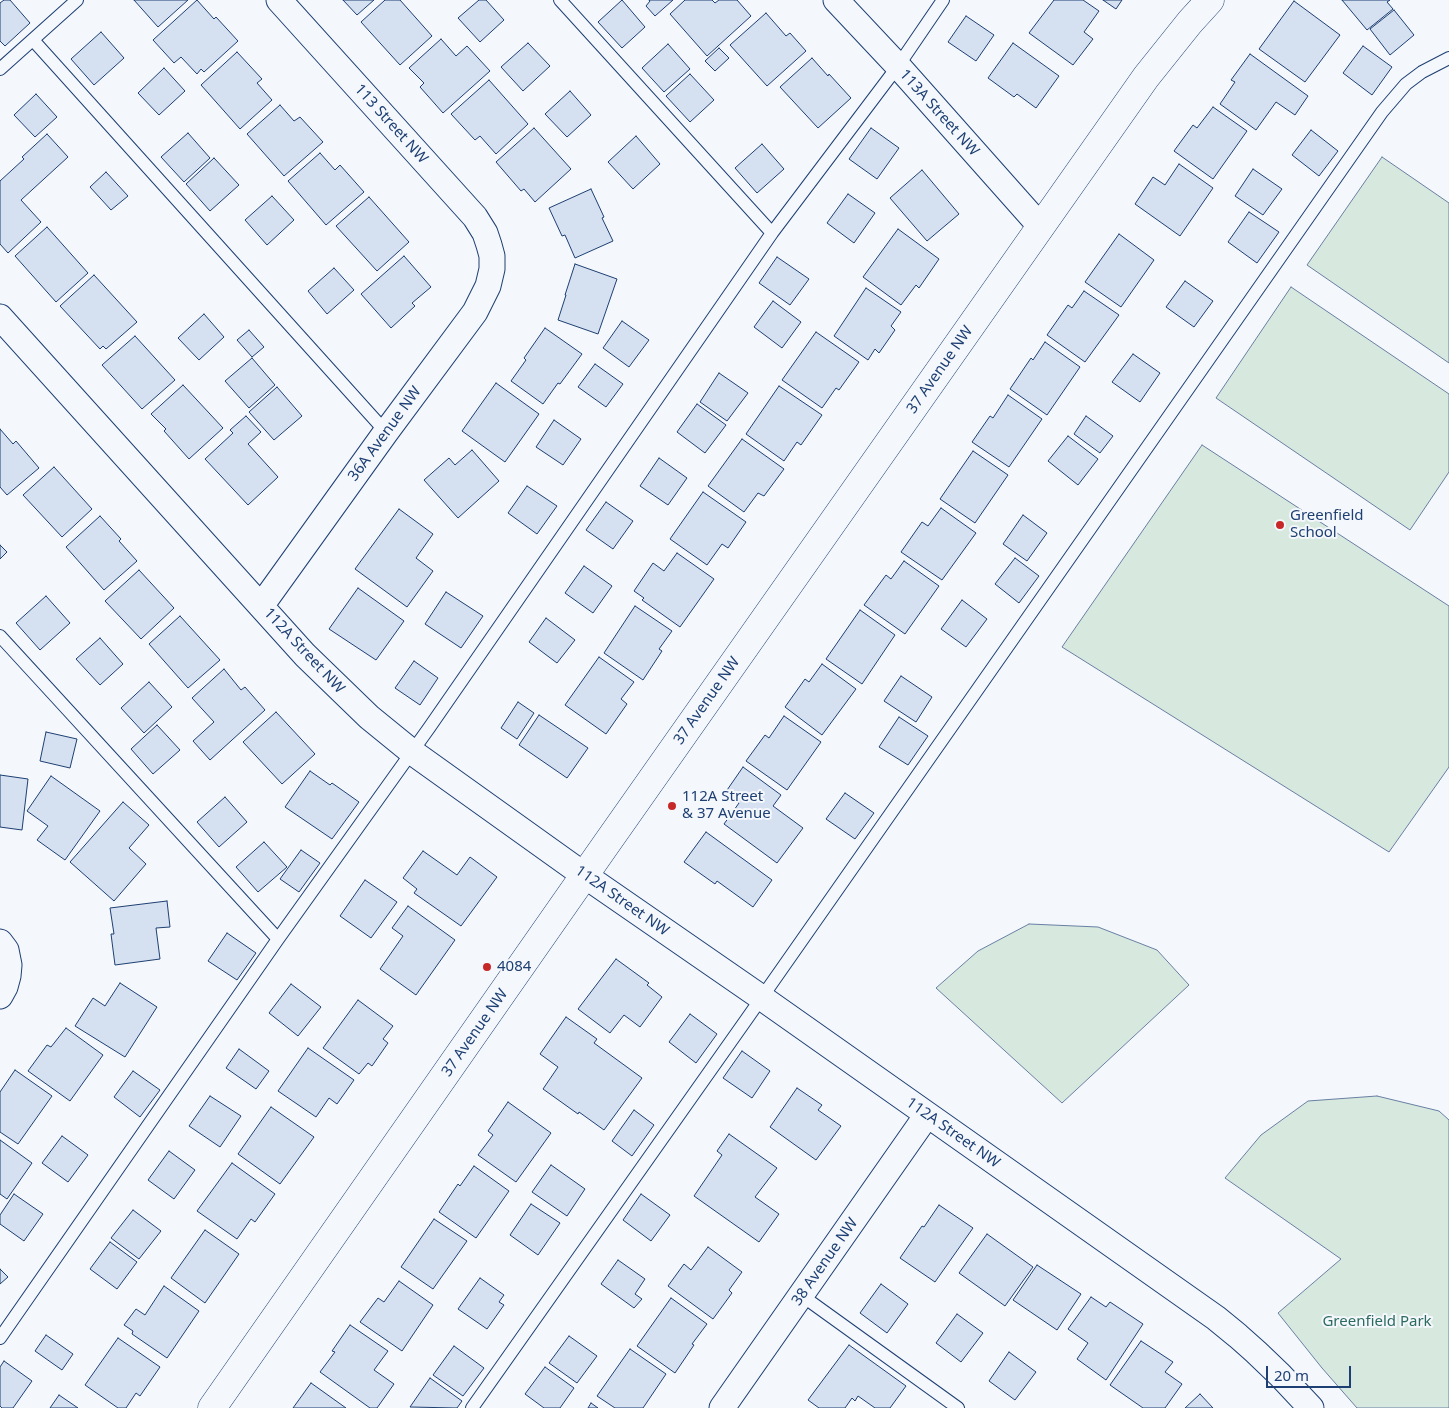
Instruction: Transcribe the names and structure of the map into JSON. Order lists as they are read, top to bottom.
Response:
{
  "streets": {
    "street": [
      "113A Street NW",
      "113 Street NW",
      "37 Avenue NW",
      "36A Avenue NW",
      "112A Street NW",
      "38 Avenue NW"
    ]
  },
  "crossings": [
    ["113A Street NW", "37 Avenue NW"],
    ["113 Street NW", "36A Avenue NW"],
    ["37 Avenue NW", "112A Street NW"],
    ["36A Avenue NW", "112A Street NW"],
    ["112A Street NW", "38 Avenue NW"]
  ],
  "parks": ["Greenfield Park"],
  "places": ["Greenfield School", "112A Street & 37 Avenue", "4084"],
  "scale_bar": "20 m"
}
